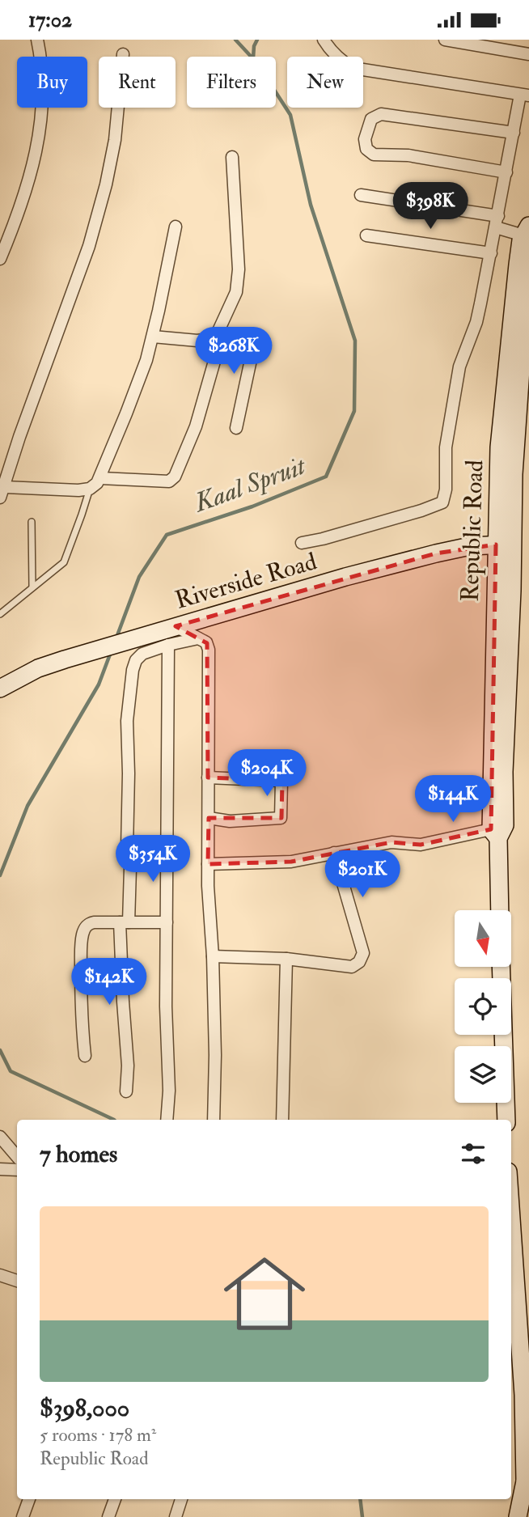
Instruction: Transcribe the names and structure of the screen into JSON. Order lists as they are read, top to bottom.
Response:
{
  "streets": {
    "street": ["Republic Road", "Riverside Road"]
  },
  "crossings": [
    ["Republic Road", "Riverside Road"]
  ],
  "water": ["Kaal Spruit"],
  "north": "bottom",
  "page": {
    "status": "17:02",
    "chip": [
      "Buy",
      "Rent",
      "Filters",
      "New"
    ],
    "price": [
      "$398K",
      "$268K",
      "$204K",
      "$144K",
      "$354K",
      "$201K",
      "$142K"
    ],
    "heading": "7 homes",
    "list": [
      {
        "name": "$398,000",
        "note": "5 rooms · 178 m² · Republic Road"
      }
    ]
  }
}
